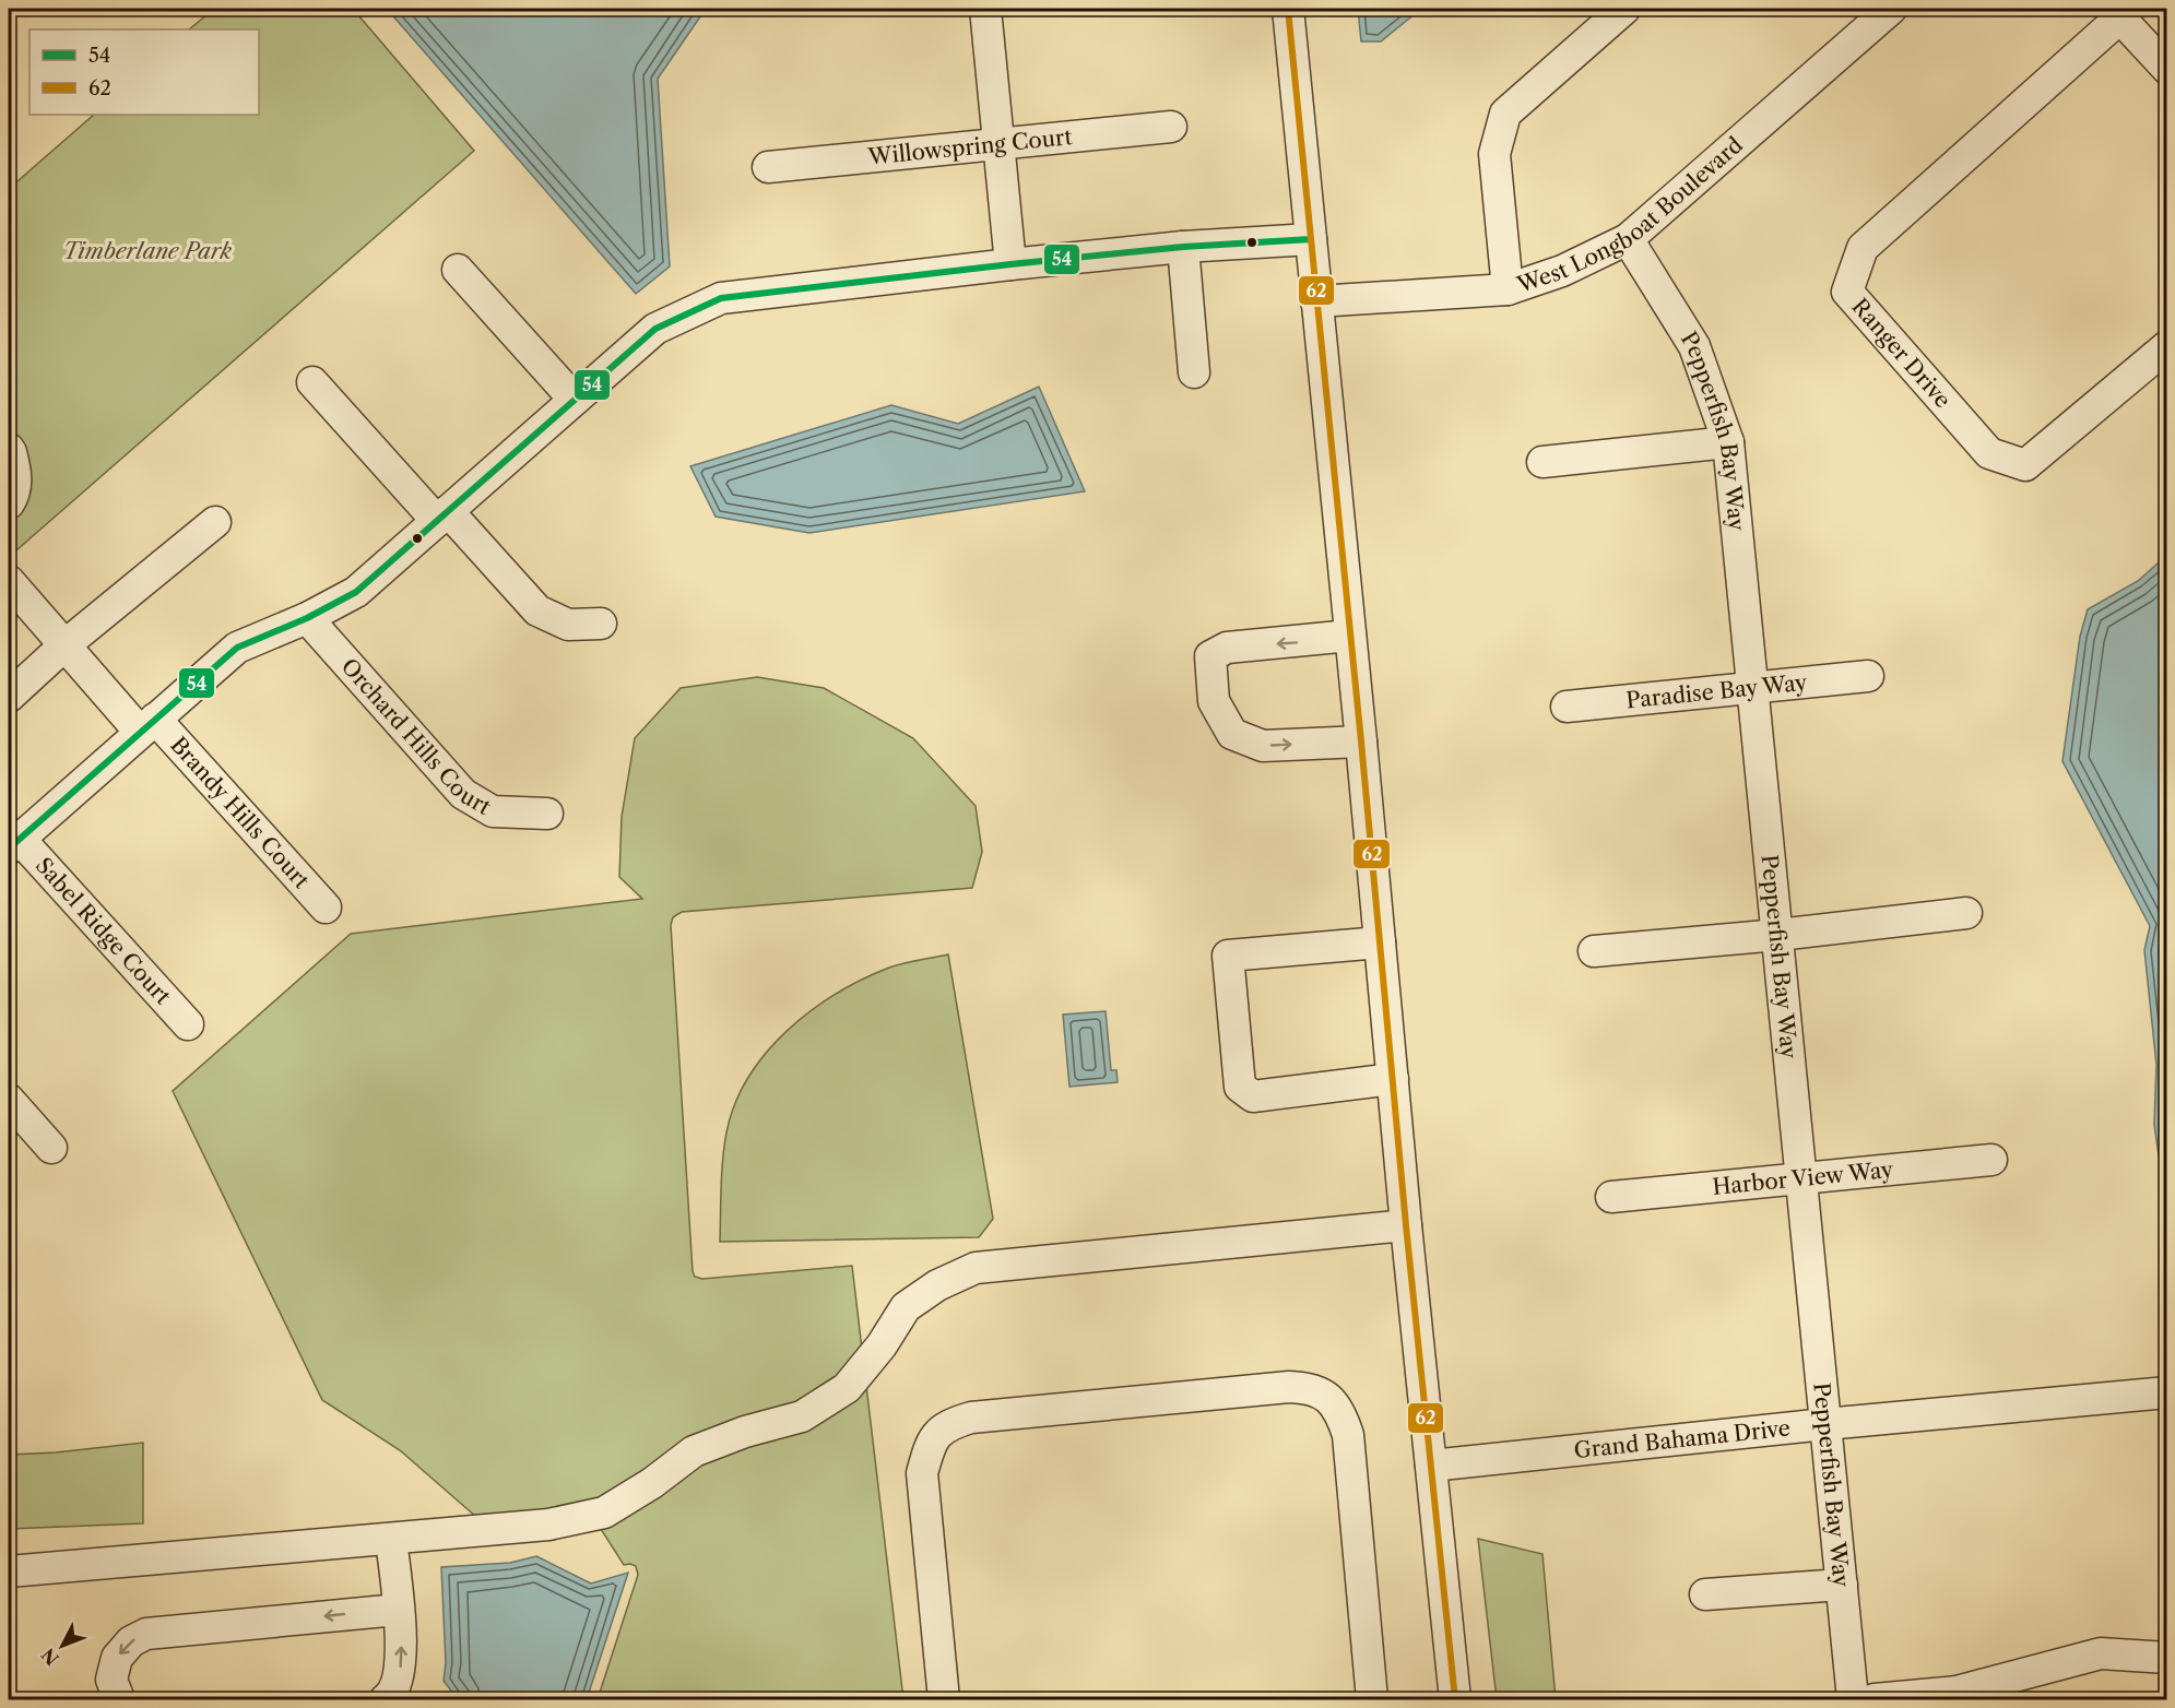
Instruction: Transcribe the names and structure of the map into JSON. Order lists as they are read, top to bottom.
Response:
{
  "streets": {
    "street": [
      "Willowspring Court",
      "West Longboat Boulevard",
      "Ranger Drive",
      "Pepperfish Bay Way",
      "Paradise Bay Way",
      "Orchard Hills Court",
      "Brandy Hills Court",
      "Sabel Ridge Court",
      "Harbor View Way",
      "Grand Bahama Drive"
    ]
  },
  "crossings": [
    ["West Longboat Boulevard", "Pepperfish Bay Way"],
    ["Pepperfish Bay Way", "Paradise Bay Way"],
    ["Pepperfish Bay Way", "Harbor View Way"],
    ["Pepperfish Bay Way", "Grand Bahama Drive"]
  ],
  "parks": ["Timberlane Park"],
  "lines": ["transit line 62", "transit line 54"],
  "legend": ["54", "62"],
  "north": "bottom left"
}
